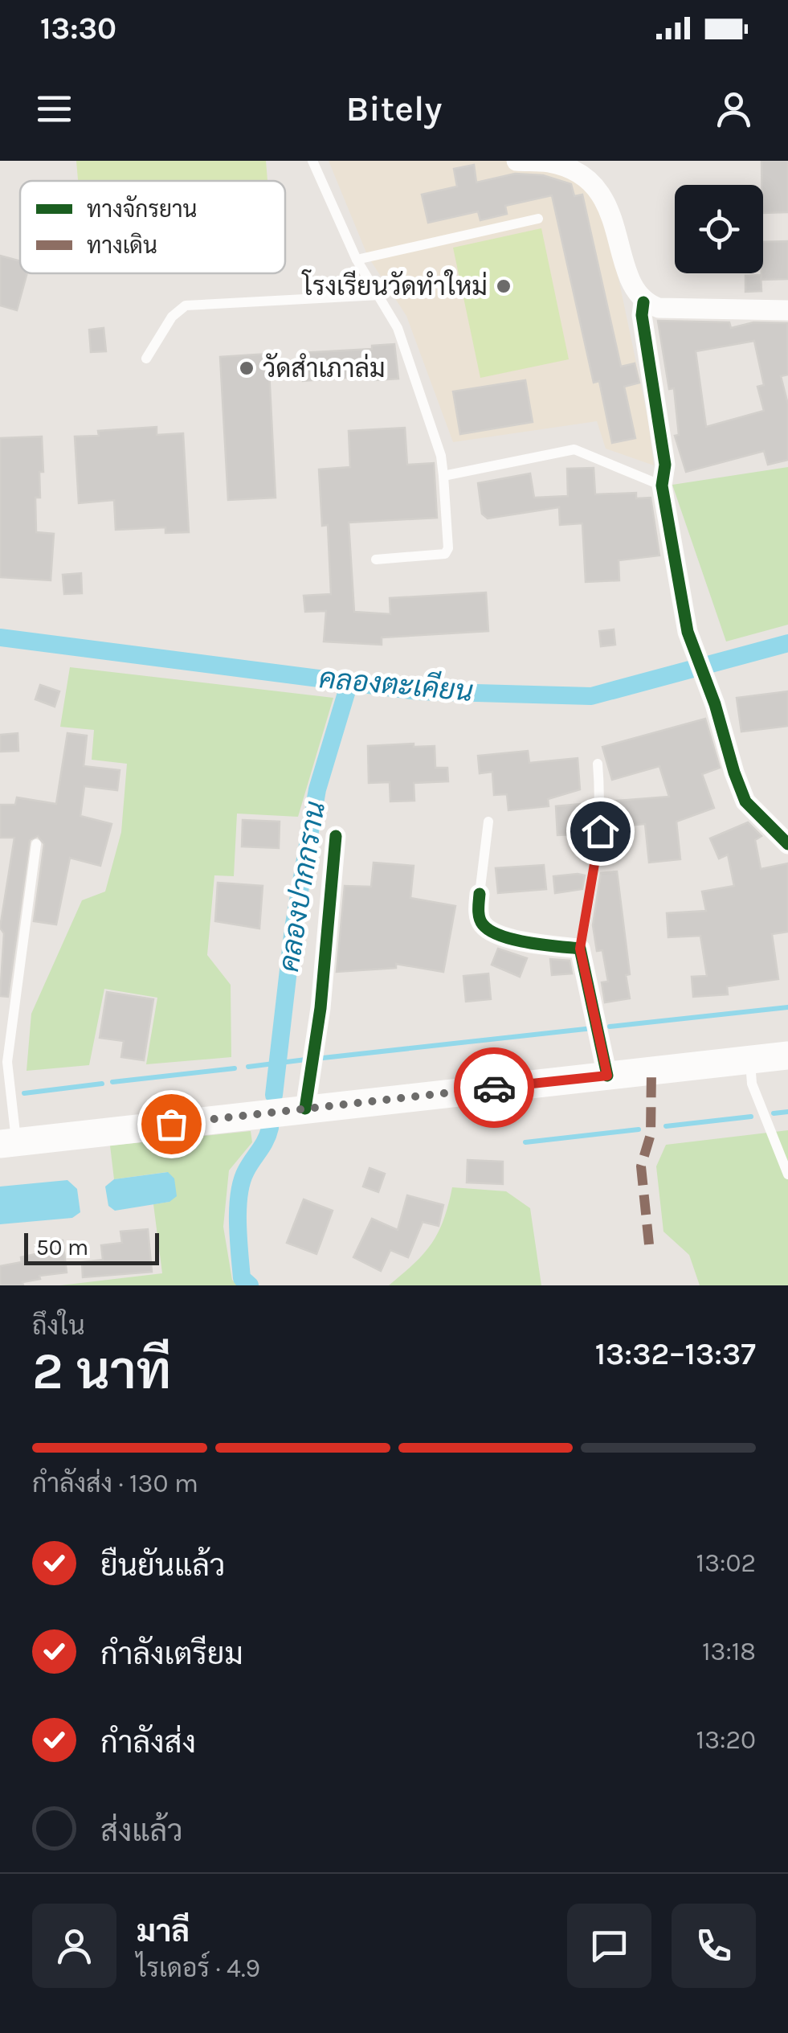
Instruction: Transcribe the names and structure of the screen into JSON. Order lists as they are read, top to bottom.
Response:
{
  "water": ["คลองตะเคียน", "คลองปากกราน"],
  "places": ["โรงเรียนวัดทำใหม่", "วัดสำเภาล่ม"],
  "legend": ["ทางจักรยาน", "ทางเดิน"],
  "scale_bar": "50 m",
  "page": {
    "status": "13:30",
    "header": "Bitely",
    "scale": "50 m",
    "heading": ["2 นาที", "ถึงใน", "13:32–13:37"],
    "panel": ["มาลี", "ไรเดอร์ · 4.9"],
    "bar": "กำลังส่ง · 130 m",
    "list": [
      ["ยืนยันแล้ว", "13:02"],
      ["กำลังเตรียม", "13:18"],
      ["กำลังส่ง", "13:20"],
      "ส่งแล้ว"
    ]
  }
}
